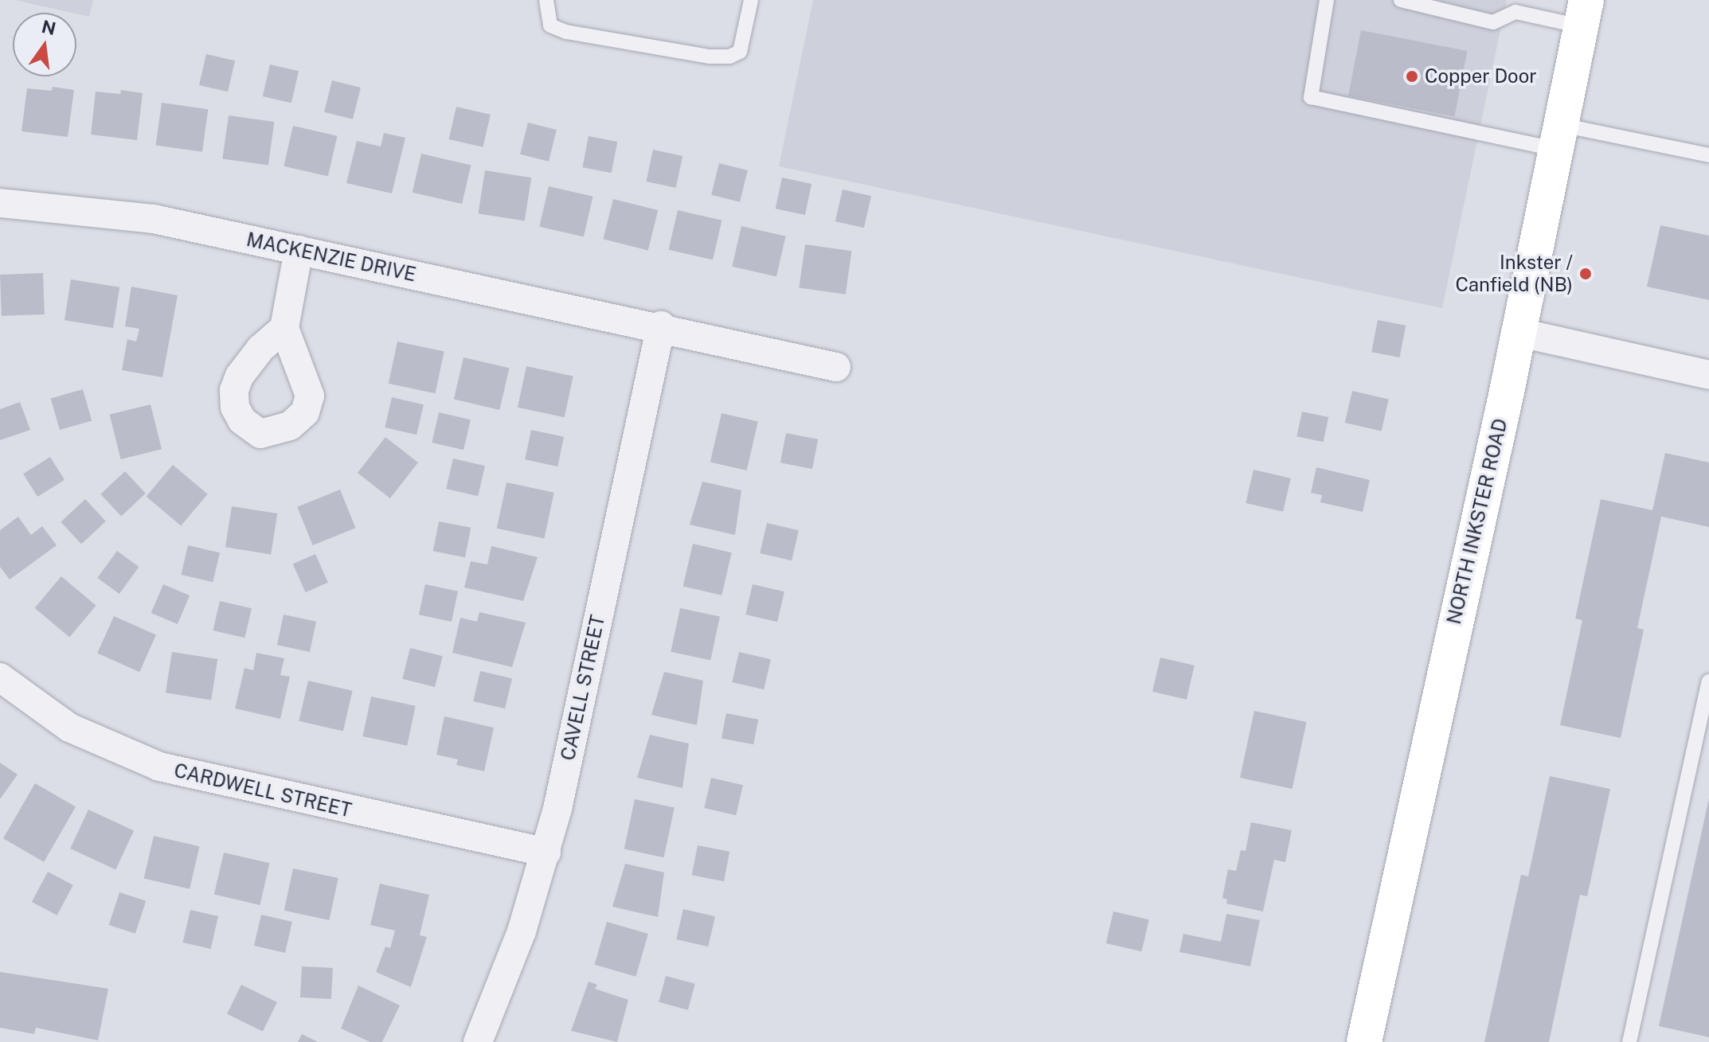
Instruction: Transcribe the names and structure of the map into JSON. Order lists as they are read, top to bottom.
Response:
{
  "streets": {
    "main road": ["NORTH INKSTER ROAD"],
    "street": ["MACKENZIE DRIVE", "CAVELL STREET", "CARDWELL STREET"]
  },
  "crossings": [
    ["MACKENZIE DRIVE", "CAVELL STREET"],
    ["CAVELL STREET", "CARDWELL STREET"]
  ],
  "places": ["Copper Door", "Inkster / Canfield (NB)"],
  "north": "top"
}
